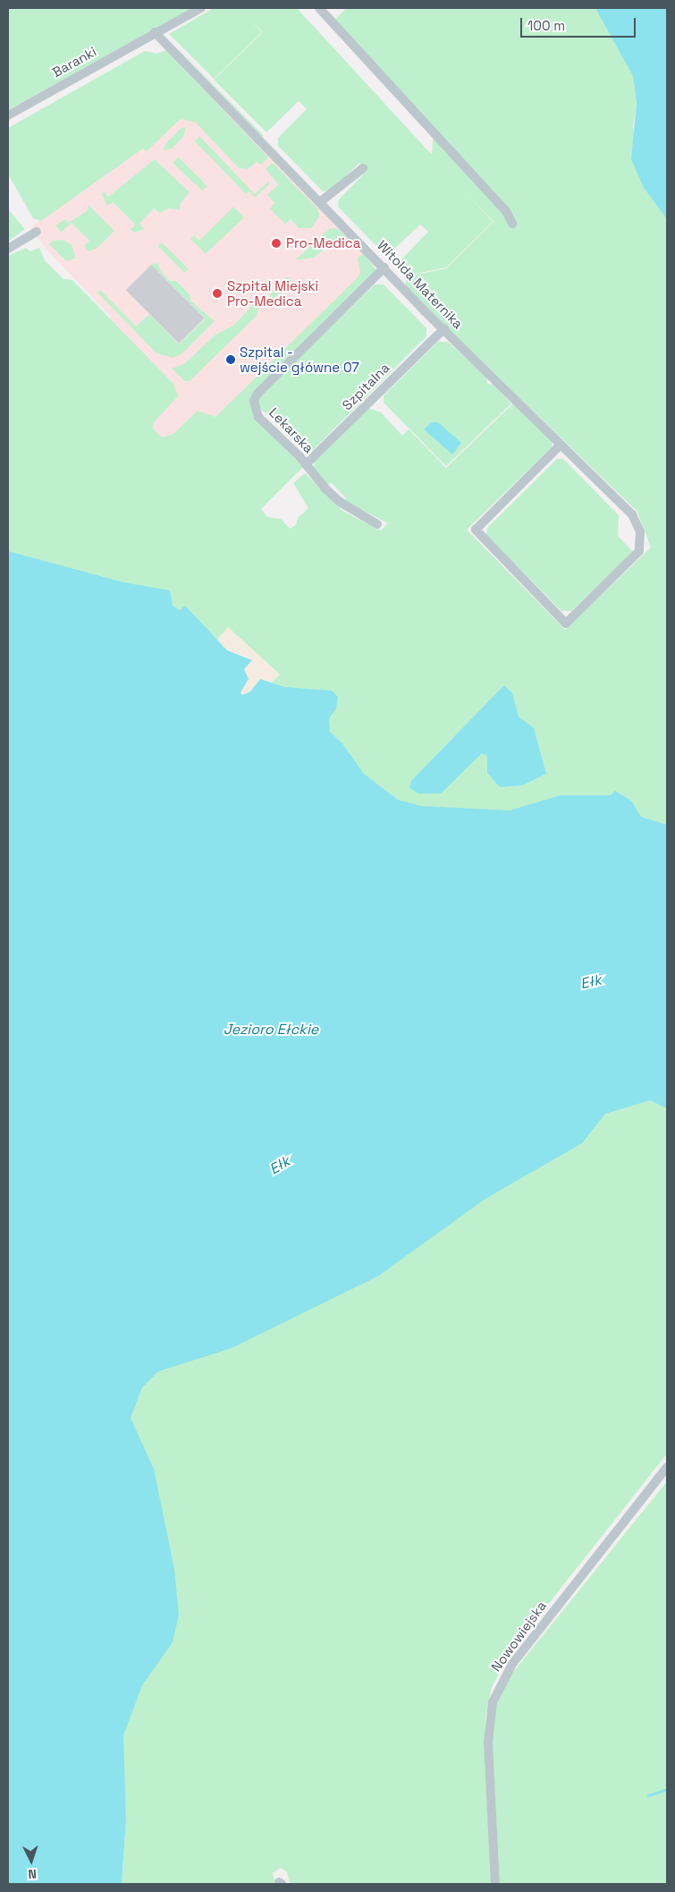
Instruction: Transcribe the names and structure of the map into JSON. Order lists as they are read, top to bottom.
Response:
{
  "streets": {
    "street": [
      "Baranki",
      "Witolda Maternika",
      "Szpitalna",
      "Lekarska",
      "Nowowiejska"
    ]
  },
  "crossings": [
    ["Baranki", "Witolda Maternika"],
    ["Witolda Maternika", "Szpitalna"],
    ["Witolda Maternika", "Lekarska"],
    ["Szpitalna", "Lekarska"]
  ],
  "water": ["Ełk", "Jezioro Ełckie"],
  "places": ["Pro-Medica", "Szpital Miejski Pro-Medica", "Szpital - wejście główne 07"],
  "scale_bar": "100 m",
  "north": "bottom"
}
